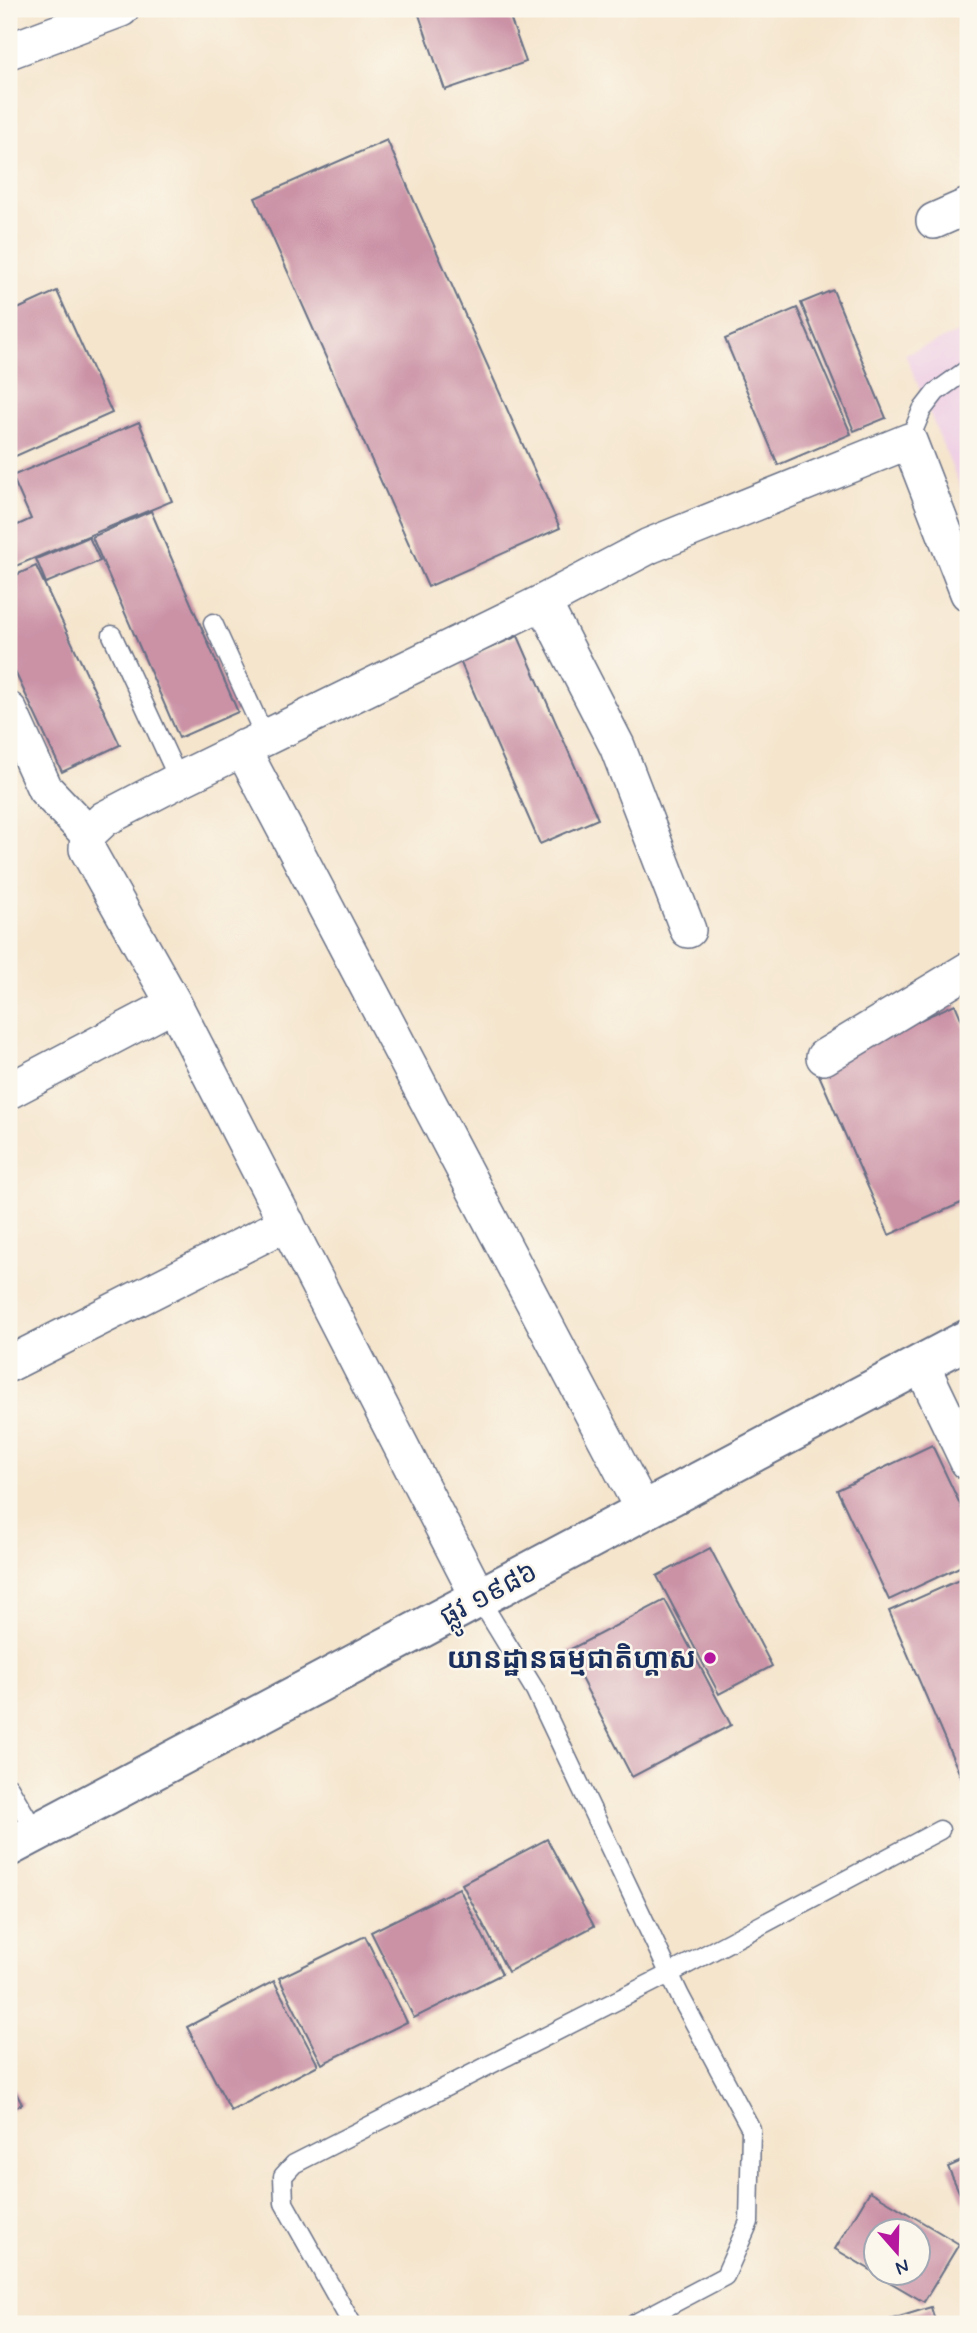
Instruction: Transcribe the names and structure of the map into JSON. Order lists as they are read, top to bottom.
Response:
{
  "streets": {
    "main road": ["ផ្លូវ ១៩៨៦"]
  },
  "places": ["យានដ្ឋានធម្មជាតិហ្គាស"],
  "north": "bottom"
}
